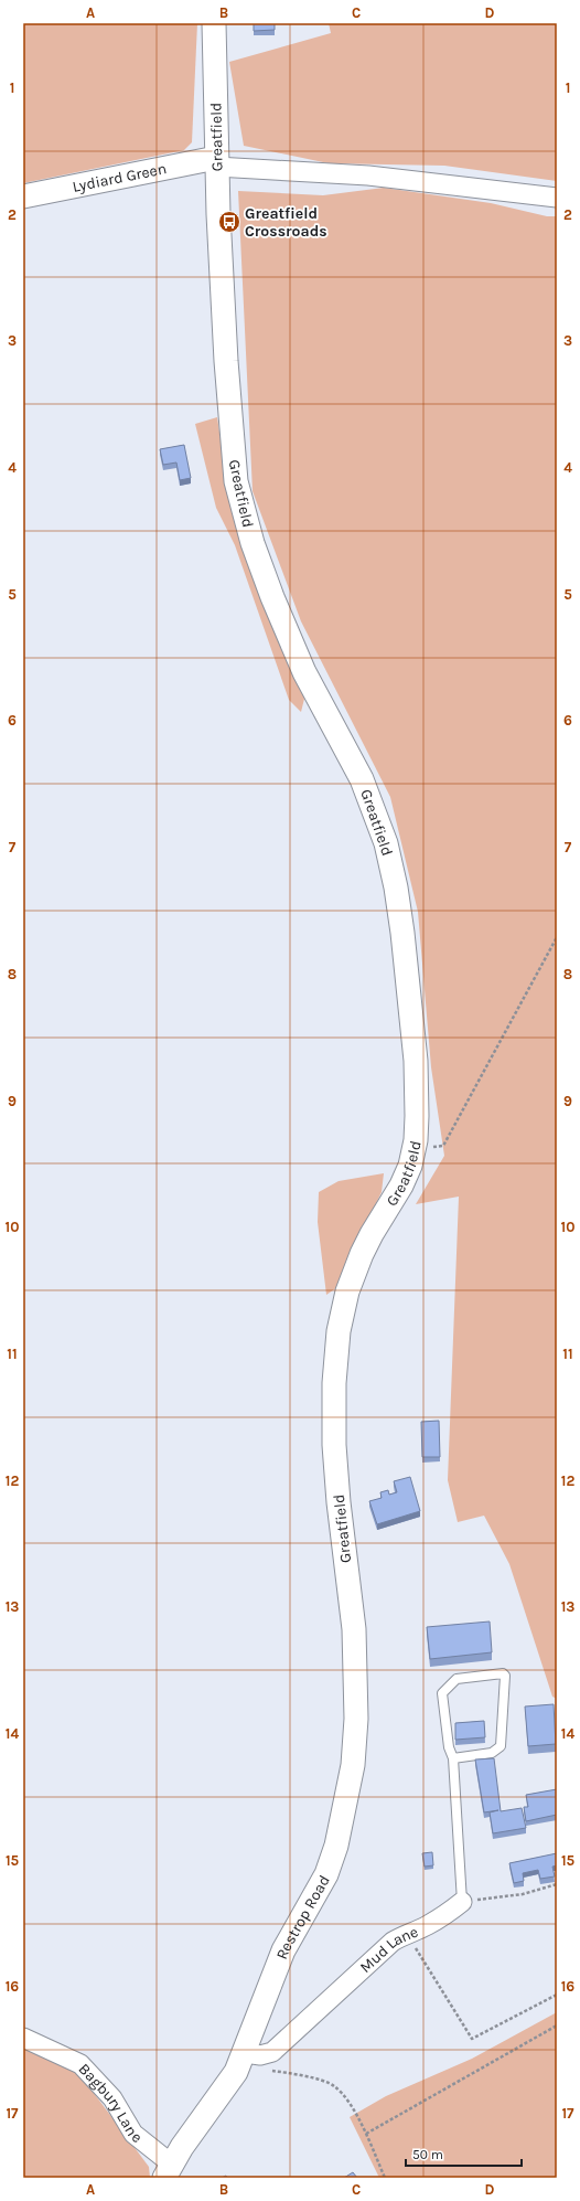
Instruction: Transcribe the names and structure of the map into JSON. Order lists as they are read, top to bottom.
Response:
{
  "streets": {
    "street": [
      "Greatfield",
      "Lydiard Green",
      "Restrop Road",
      "Mud Lane",
      "Bagbury Lane"
    ]
  },
  "crossings": [
    ["Greatfield", "Lydiard Green"],
    ["Greatfield", "Restrop Road"],
    ["Restrop Road", "Mud Lane"],
    ["Restrop Road", "Bagbury Lane"]
  ],
  "places": {
    "bus stop": ["Greatfield Crossroads"]
  },
  "scale_bar": "50 m",
  "grid": {
    "columns": [
      "A",
      "B",
      "C",
      "D"
    ],
    "rows": [
      "1",
      "2",
      "3",
      "4",
      "5",
      "6",
      "7",
      "8",
      "9",
      "10",
      "11",
      "12",
      "13",
      "14",
      "15",
      "16",
      "17"
    ]
  }
}
